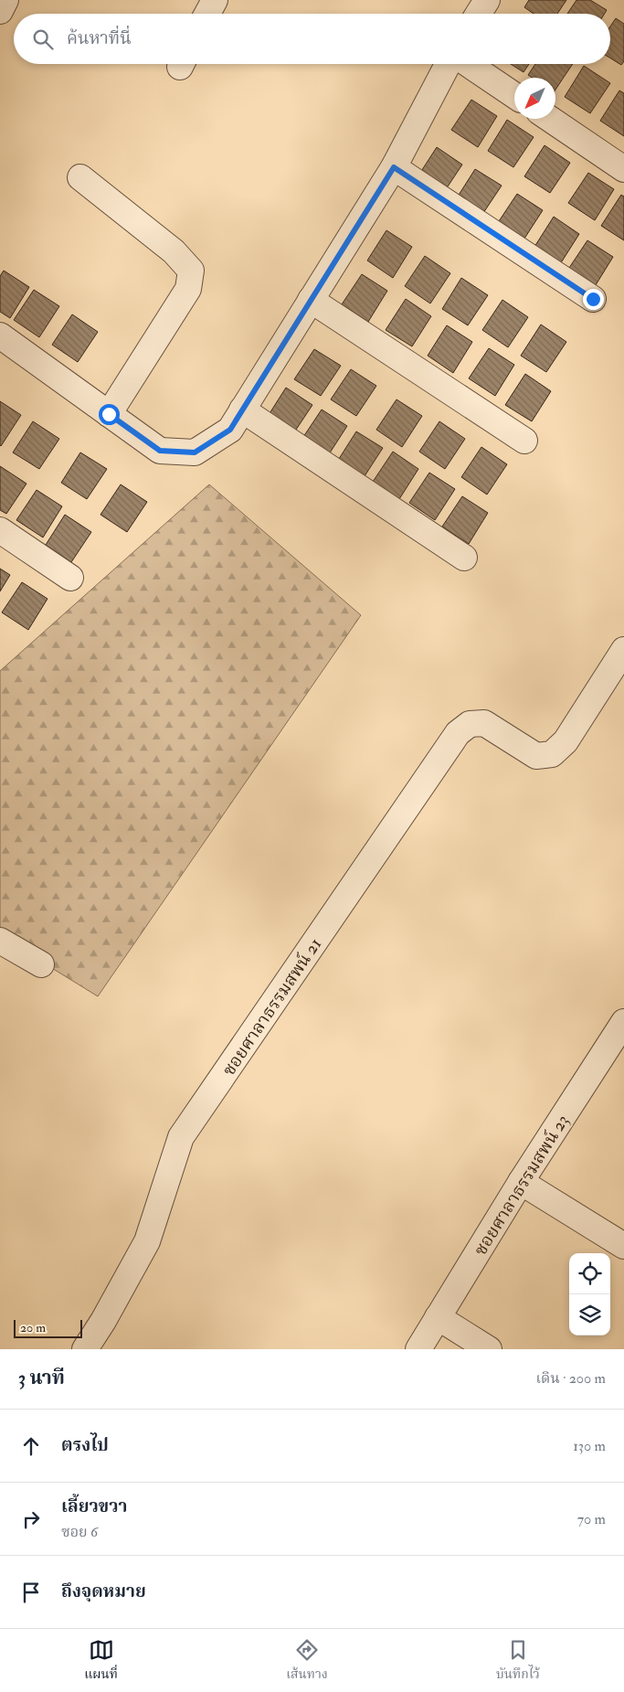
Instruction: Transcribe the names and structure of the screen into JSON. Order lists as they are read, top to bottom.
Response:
{
  "streets": {
    "street": ["ซอยศาลาธรรมสพน์ 21", "ซอยศาลาธรรมสพน์ 23"]
  },
  "scale_bar": "20 m",
  "north": "bottom left",
  "page": {
    "search": "ค้นหาที่นี่",
    "scale": "20 m",
    "heading": ["3 นาที", "เดิน · 200 m"],
    "list": [
      ["ตรงไป", "130 m"],
      ["เลี้ยวขวา", "ซอย 6", "70 m"],
      "ถึงจุดหมาย"
    ],
    "nav": ["แผนที่", "เส้นทาง", "บันทึกไว้"]
  }
}
